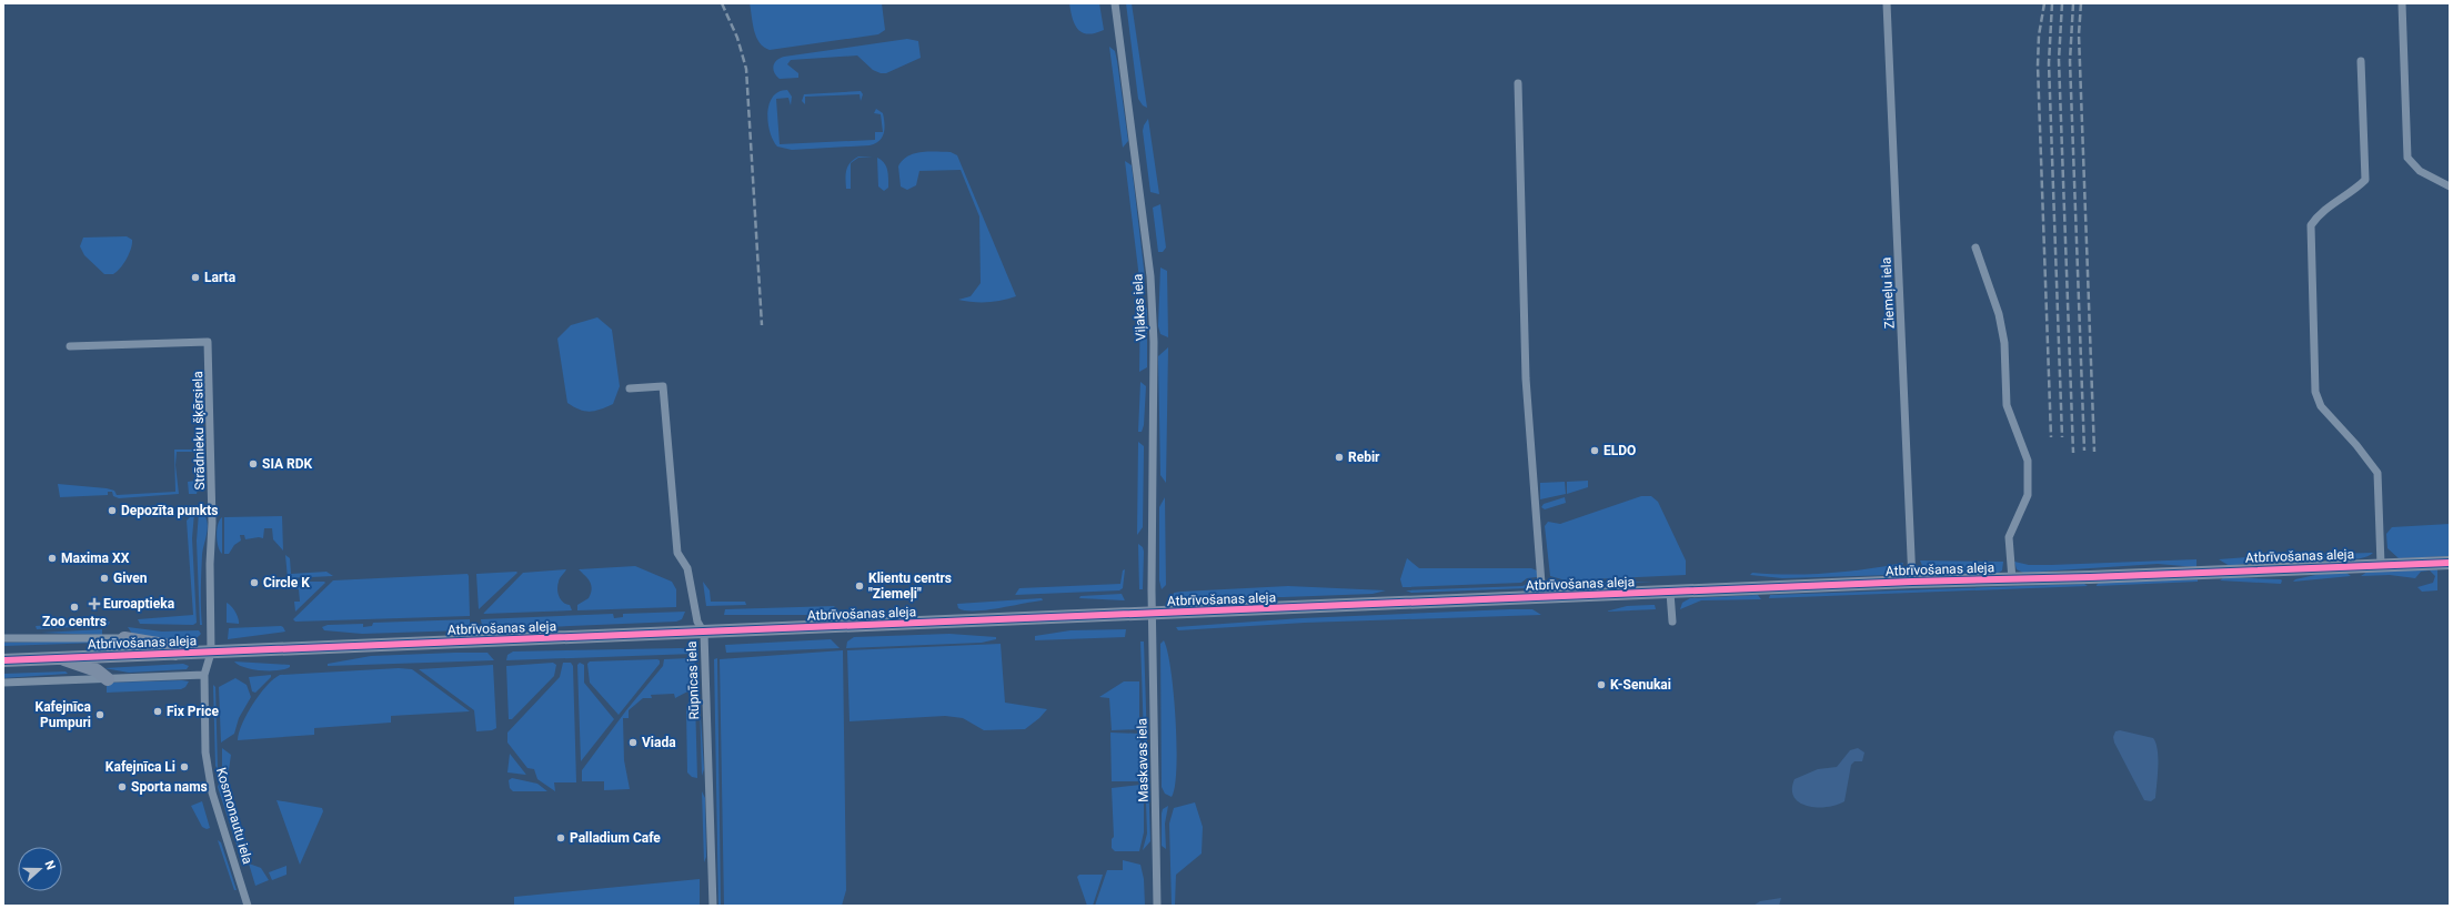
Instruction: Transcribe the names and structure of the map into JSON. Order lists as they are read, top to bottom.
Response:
{
  "streets": {
    "main road": ["Atbrīvošanas aleja"],
    "street": [
      "Ziemeļu iela",
      "Viļakas iela",
      "Strādnieku šķērsiela",
      "Rūpnīcas iela",
      "Maskavas iela",
      "Kosmonautu iela"
    ]
  },
  "crossings": [
    ["Ziemeļu iela", "Atbrīvošanas aleja"],
    ["Viļakas iela", "Atbrīvošanas aleja"],
    ["Viļakas iela", "Maskavas iela"],
    ["Strādnieku šķērsiela", "Atbrīvošanas aleja"],
    ["Strādnieku šķērsiela", "Kosmonautu iela"],
    ["Atbrīvošanas aleja", "Rūpnīcas iela"],
    ["Atbrīvošanas aleja", "Maskavas iela"],
    ["Atbrīvošanas aleja", "Kosmonautu iela"]
  ],
  "places": {
    "other": [
      "Larta",
      "ELDO",
      "Rebir",
      "SIA RDK",
      "Depozīta punkts",
      "Maxima XX",
      "Given",
      "Circle K",
      "Klientu centrs \"Ziemeļi\"",
      "Zoo centrs",
      "K-Senukai",
      "Fix Price",
      "Kafejnīca Pumpuri",
      "Viada",
      "Kafejnīca Li",
      "Sporta nams",
      "Palladium Cafe"
    ],
    "health": ["Euroaptieka"]
  },
  "north": "right"
}
